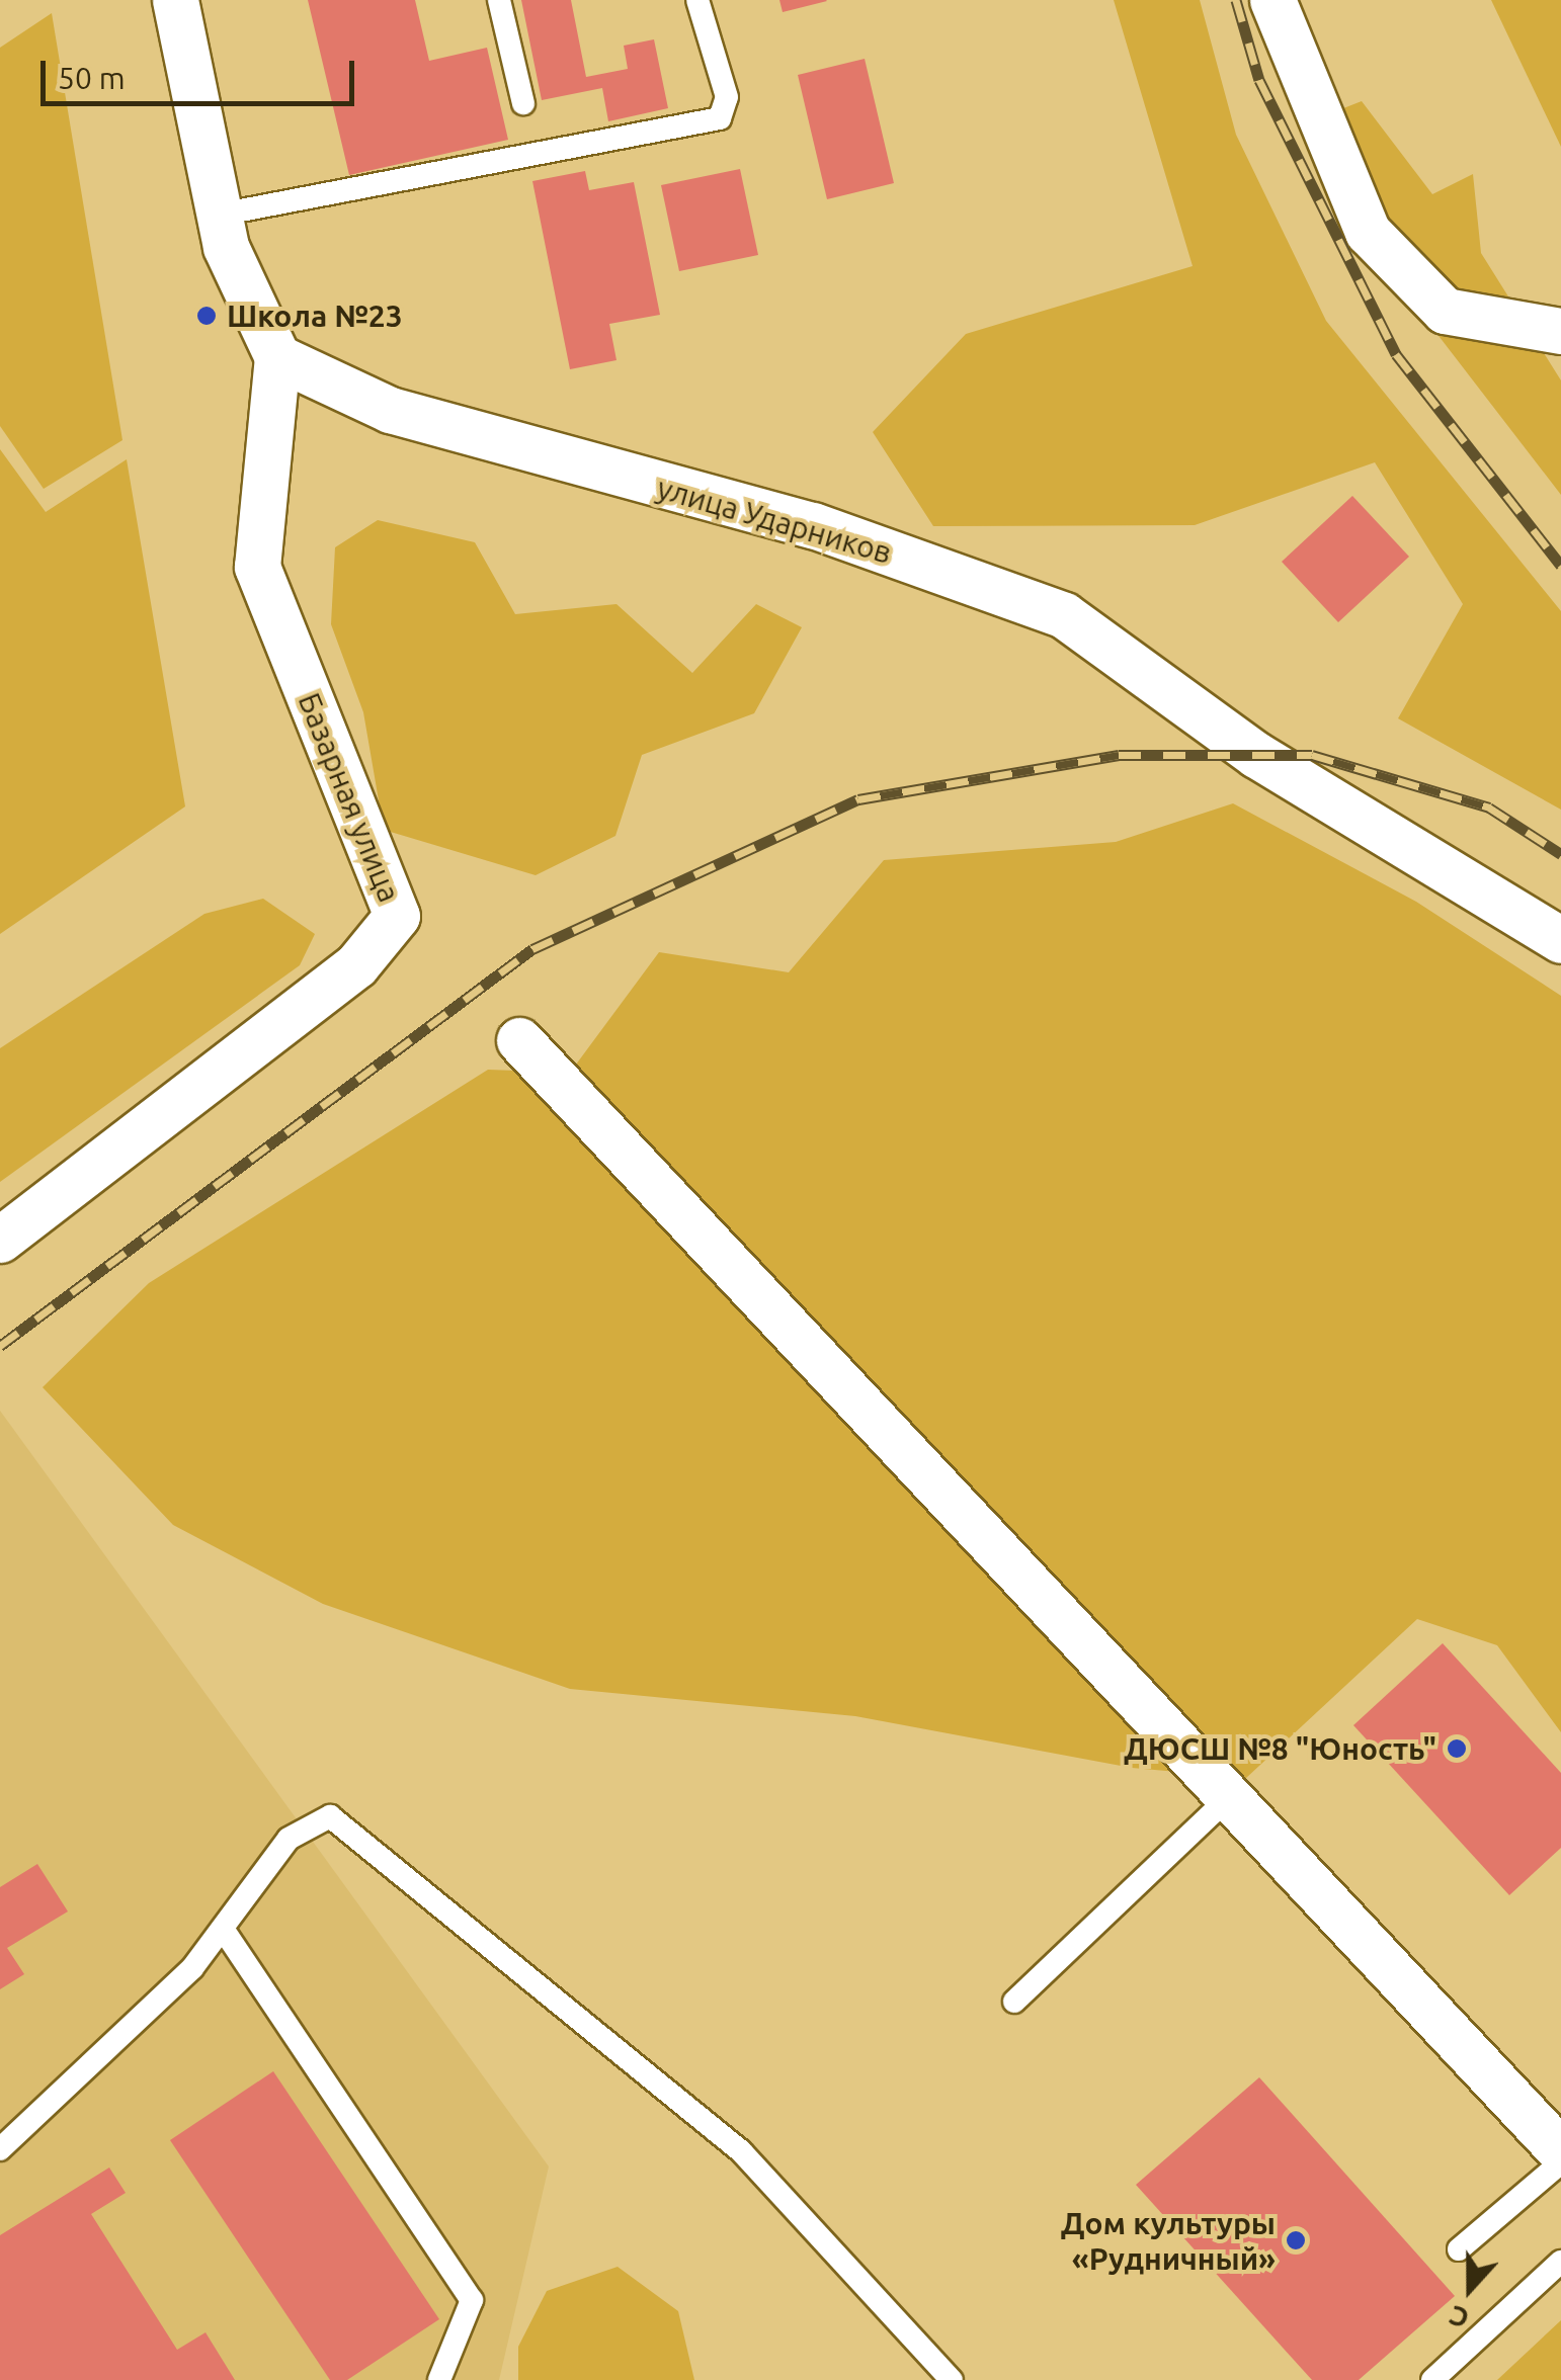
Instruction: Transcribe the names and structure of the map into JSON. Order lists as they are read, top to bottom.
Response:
{
  "streets": {
    "street": ["улица Ударников", "Базарная улица"]
  },
  "crossings": [
    ["улица Ударников", "Базарная улица"]
  ],
  "places": ["Школа №23", "ДЮСШ №8 \"Юность\"", "Дом культуры «Рудничный»"],
  "scale_bar": "50 m",
  "north": "bottom"
}
